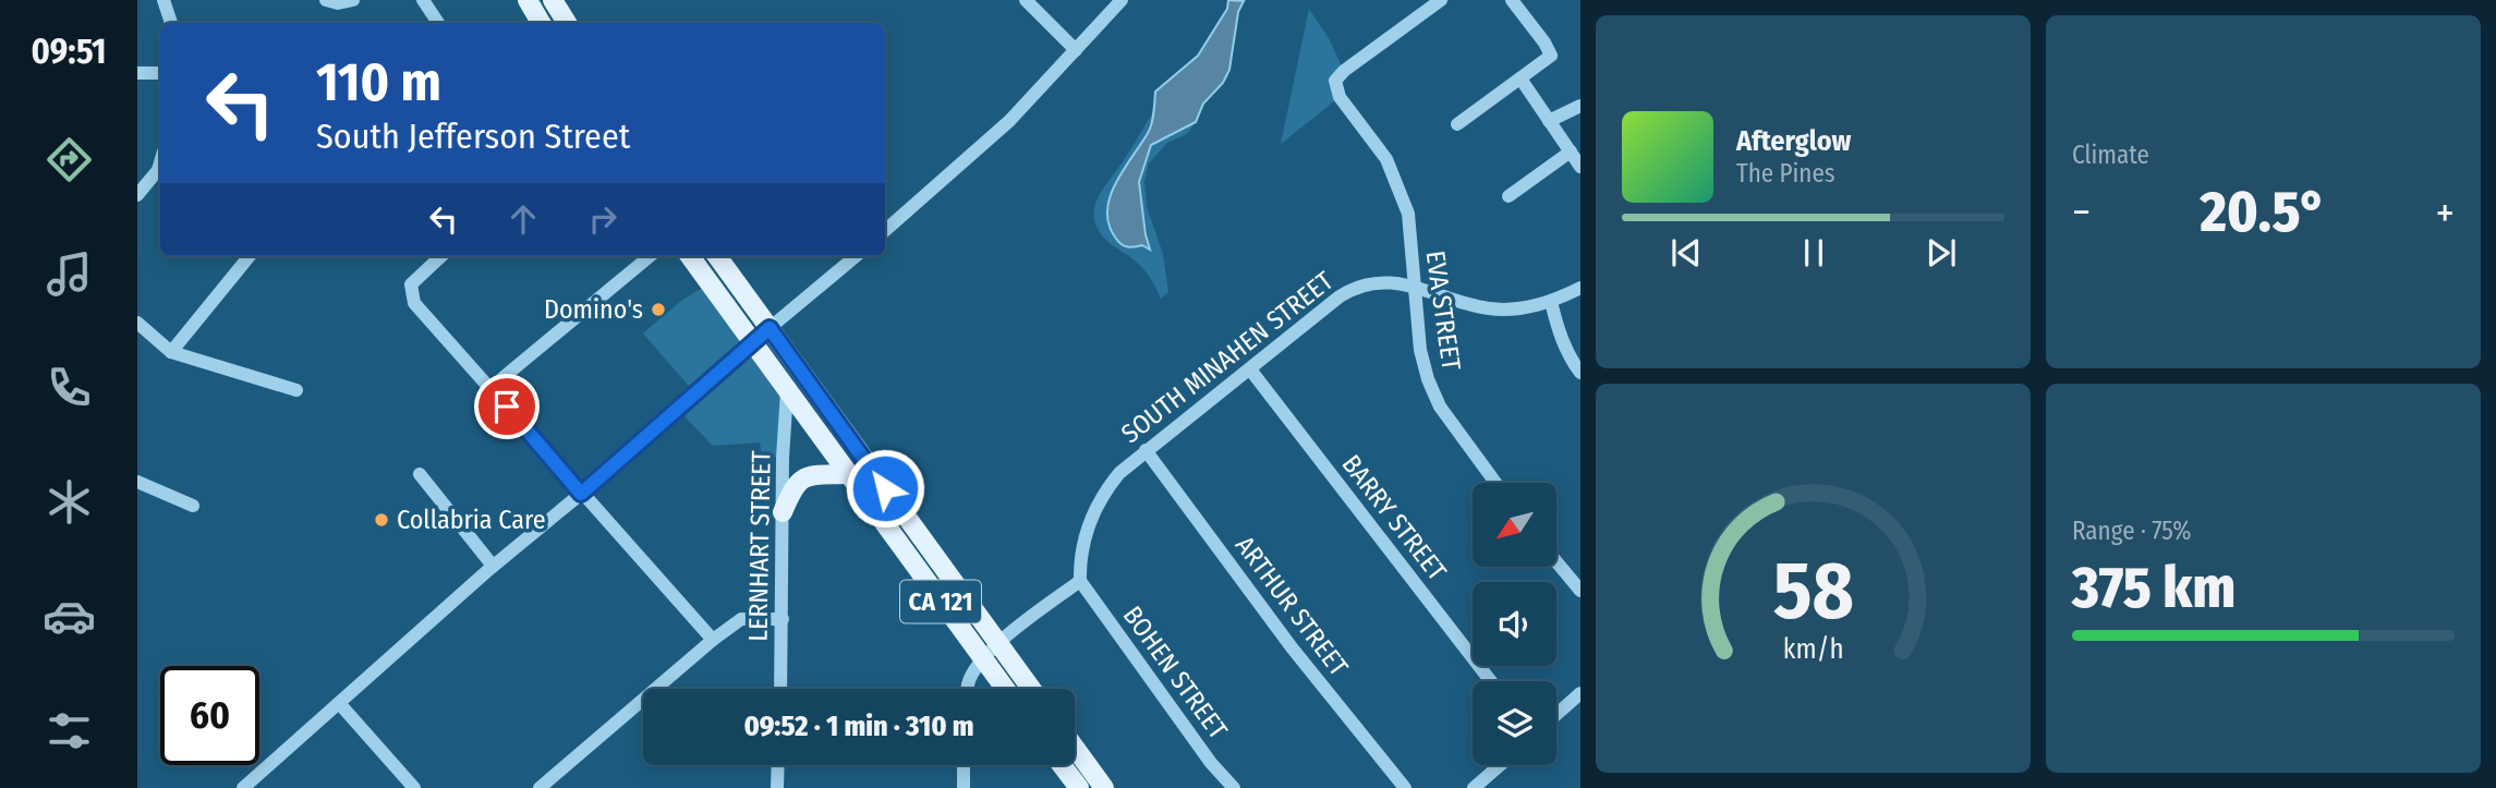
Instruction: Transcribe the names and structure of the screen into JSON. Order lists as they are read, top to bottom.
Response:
{
  "streets": {
    "main road": ["CA 121"],
    "street": [
      "EVA STREET",
      "SOUTH MINAHEN STREET",
      "BARRY STREET",
      "LERNHART STREET",
      "ARTHUR STREET",
      "BOHEN STREET"
    ]
  },
  "crossings": [
    ["EVA STREET", "SOUTH MINAHEN STREET"],
    ["SOUTH MINAHEN STREET", "BARRY STREET"],
    ["SOUTH MINAHEN STREET", "ARTHUR STREET"],
    ["SOUTH MINAHEN STREET", "BOHEN STREET"],
    ["LERNHART STREET", "CA 121"]
  ],
  "places": ["Domino's", "Collabria Care"],
  "north": "bottom left",
  "page": {
    "tabs": "09:51",
    "tile": [
      "Climate",
      ["Range · 75%", "375 km"]
    ],
    "turn": ["110 m", "South Jefferson Street"],
    "song": ["Afterglow", "The Pines"],
    "heat": ["−", "20.5°", "+"],
    "limit": "60",
    "trip": "09:52 · 1 min · 310 m",
    "gauge": ["58", "km/h"]
  }
}
